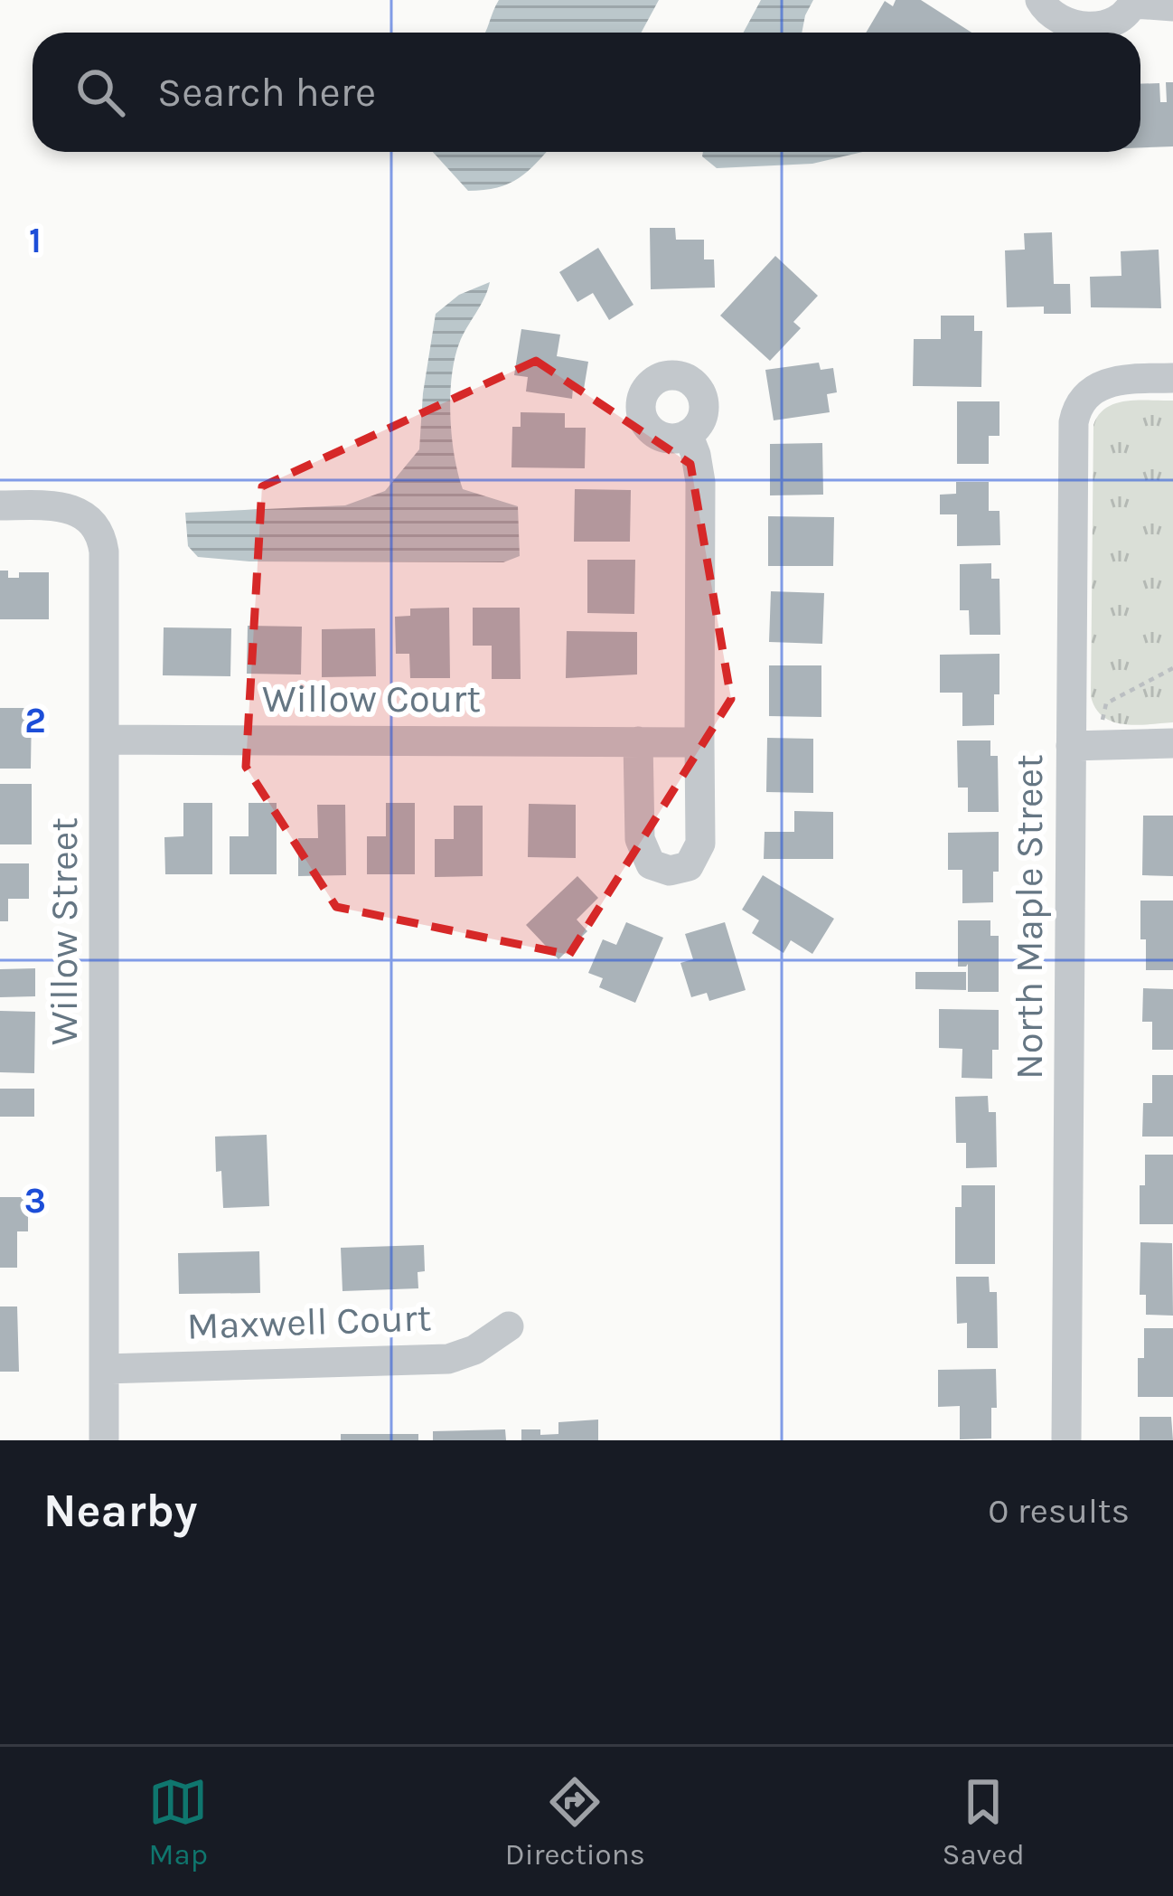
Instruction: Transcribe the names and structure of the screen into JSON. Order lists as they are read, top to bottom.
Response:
{
  "streets": {
    "street": [
      "Willow Court",
      "North Maple Street",
      "Willow Street",
      "Maxwell Court"
    ]
  },
  "crossings": [
    ["Willow Court", "Willow Street"],
    ["Willow Street", "Maxwell Court"]
  ],
  "page": {
    "search": "Search here",
    "heading": ["Nearby", "0 results"],
    "nav": ["Map", "Directions", "Saved"]
  },
  "grid": {
    "rows": ["1", "2", "3"]
  }
}
